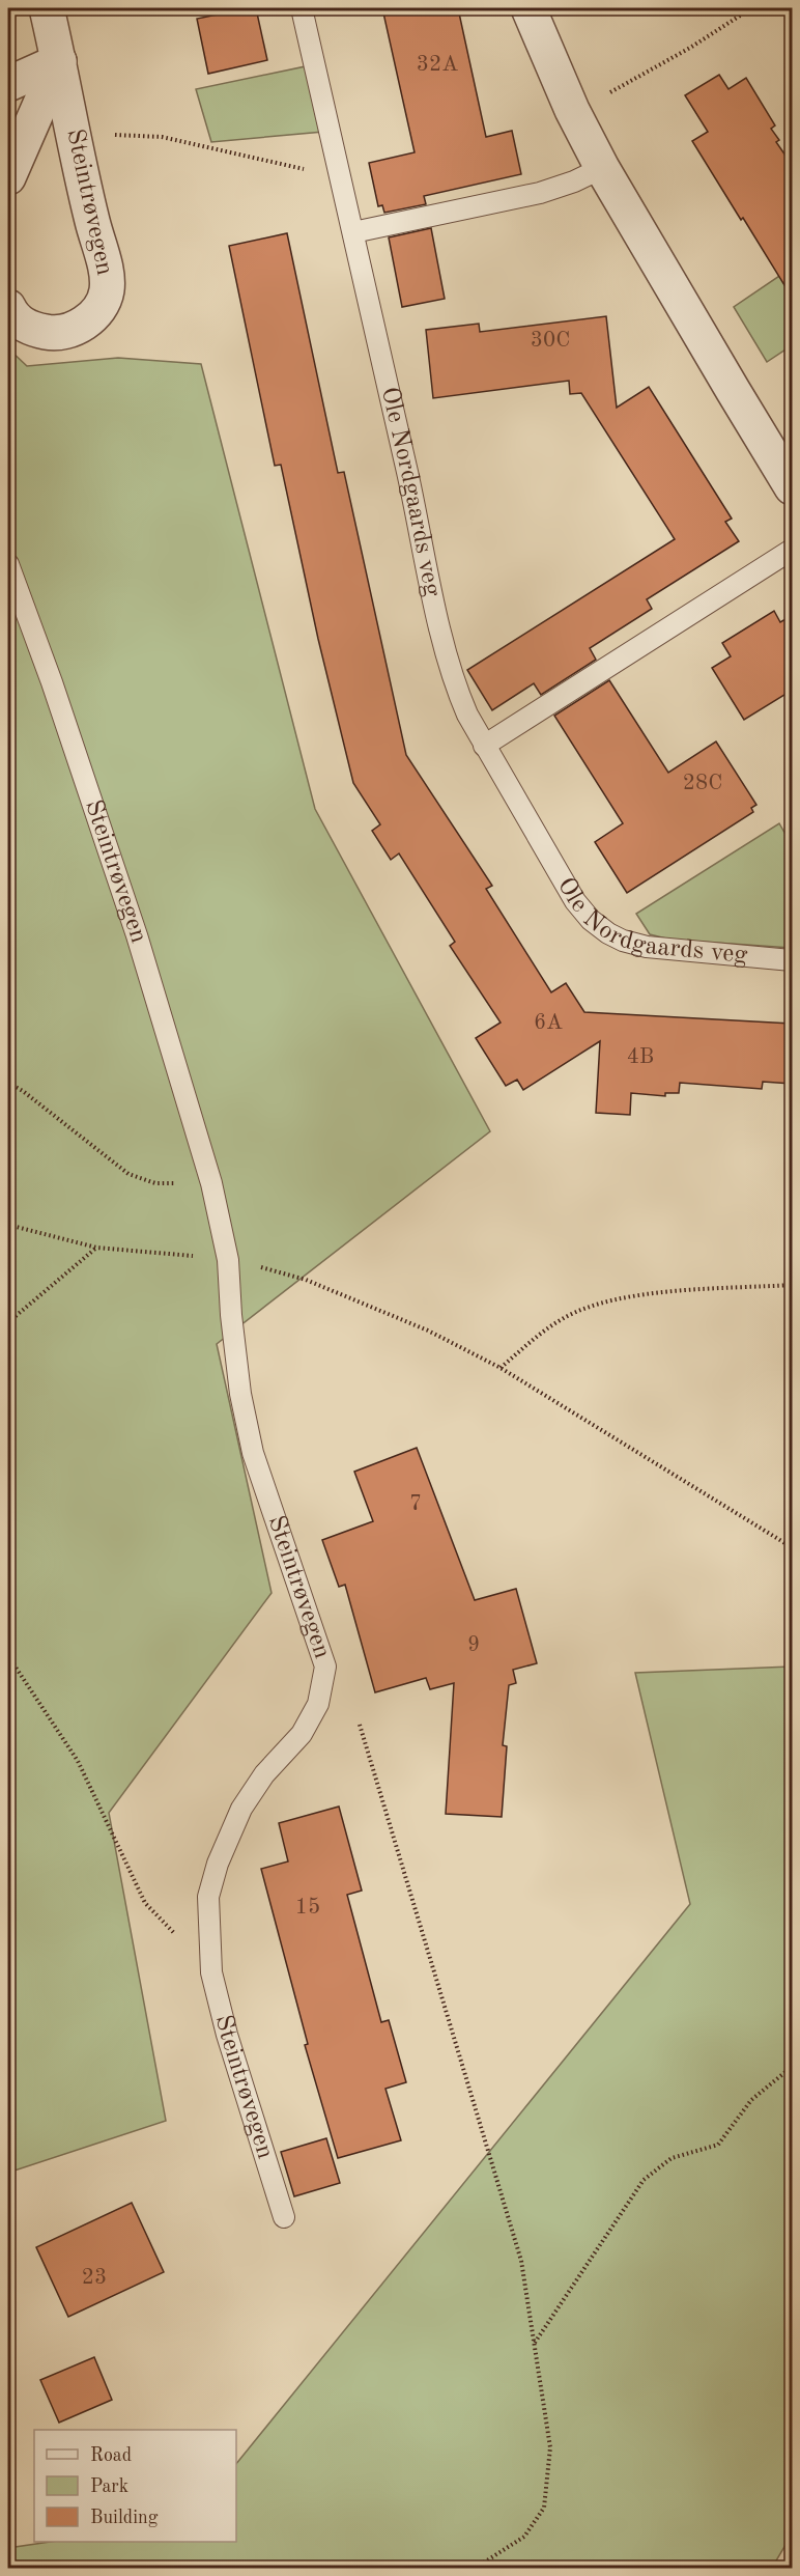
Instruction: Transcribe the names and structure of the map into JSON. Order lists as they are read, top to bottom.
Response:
{
  "streets": {
    "street": ["Steintrøvegen"],
    "lane": ["Ole Nordgaards veg"]
  },
  "house_numbers": [
    "32A",
    "30C",
    "28C",
    "6A",
    "4B",
    "7",
    "9",
    "15",
    "23"
  ],
  "legend": ["Road", "Park", "Building"]
}
